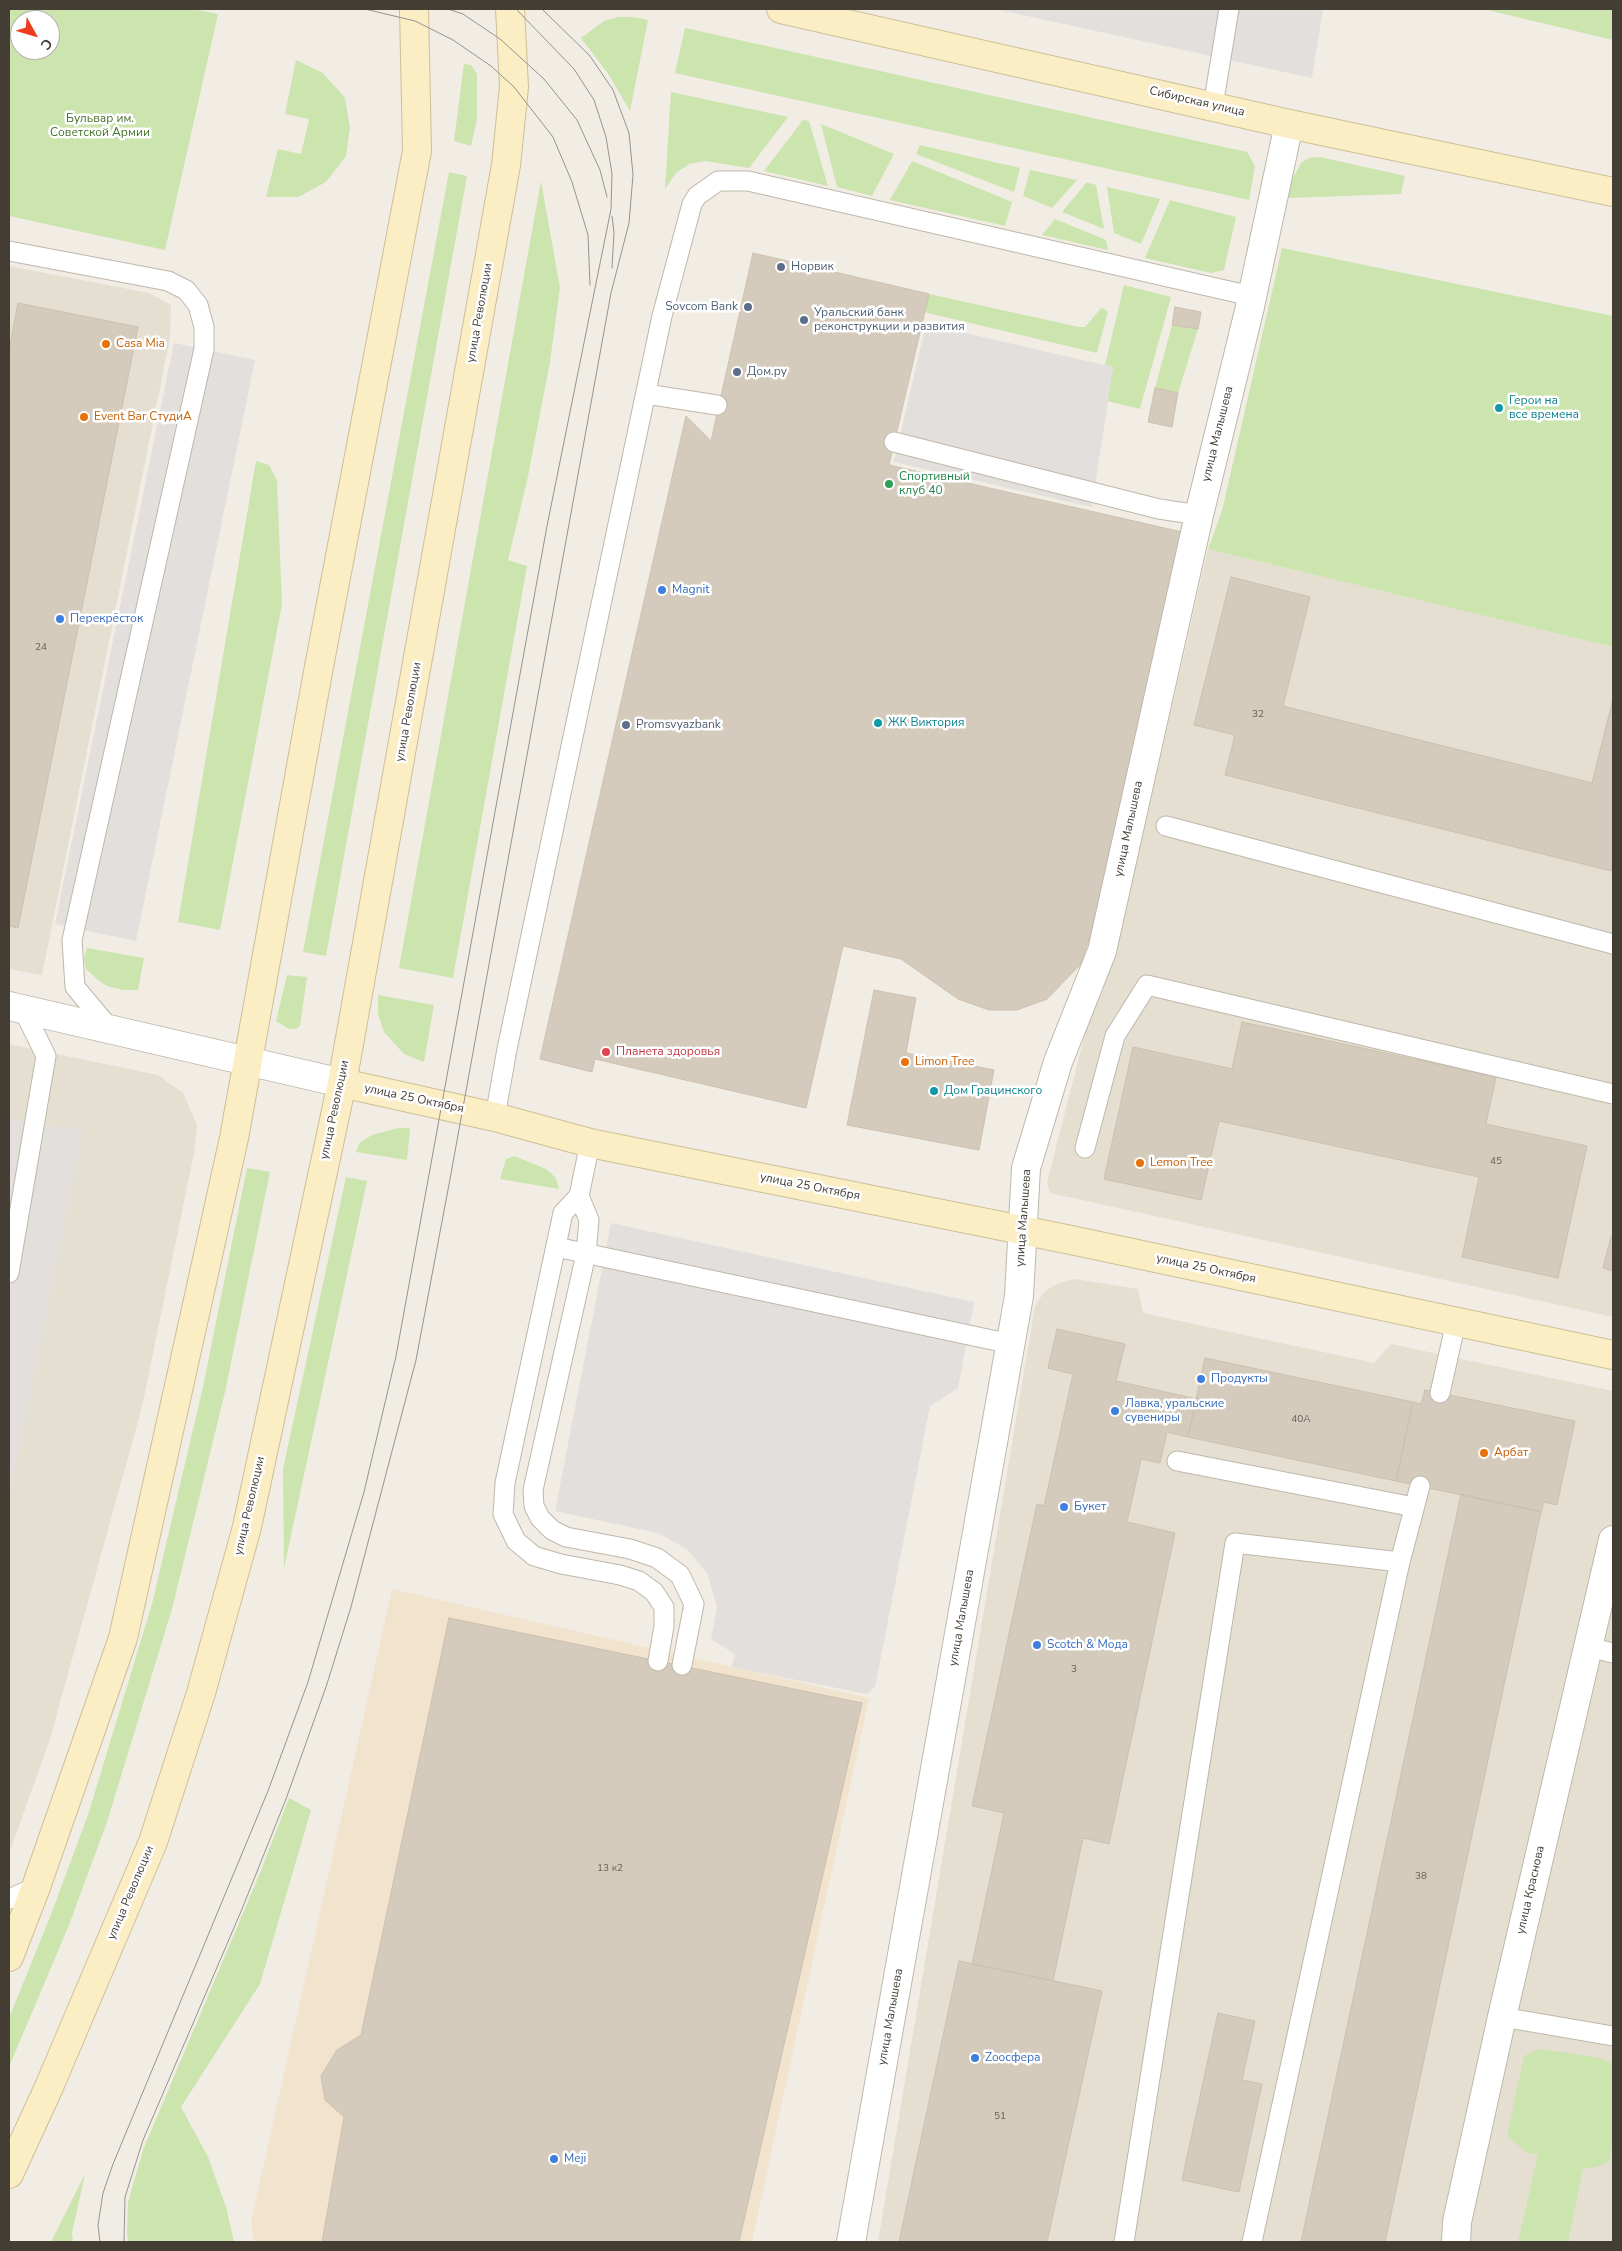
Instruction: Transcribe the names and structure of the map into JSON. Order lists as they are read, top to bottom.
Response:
{
  "streets": {
    "main road": ["Сибирская улица", "улица Революции", "улица 25 Октября"],
    "street": ["улица Малышева", "улица Краснова"]
  },
  "crossings": [
    ["Сибирская улица", "улица Малышева"],
    ["улица Революции", "улица 25 Октября"],
    ["улица Малышева", "улица 25 Октября"]
  ],
  "parks": ["Бульвар им. Советской Армии"],
  "places": [
    "Норвик",
    "Sovcom Bank",
    "Уральский банк реконструкции и развития",
    "Casa Mia",
    "Дом.ру",
    "Герои на все времена",
    "Event Bar СтудиА",
    "Спортивный клуб 40",
    "Magnit",
    "Перекрёсток",
    "ЖК Виктория",
    "Promsvyazbank",
    "Планета здоровья",
    "Limon Tree",
    "Дом Грацинского",
    "Lemon Tree",
    "Продукты",
    "Лавка, уральские сувениры",
    "Арбат",
    "Букет",
    "Scotch & Мода",
    "Zooсфера",
    "Meji"
  ],
  "house_numbers": [
    "24",
    "32",
    "45",
    "40А",
    "3",
    "13 к2",
    "38",
    "51"
  ],
  "north": "bottom right"
}
